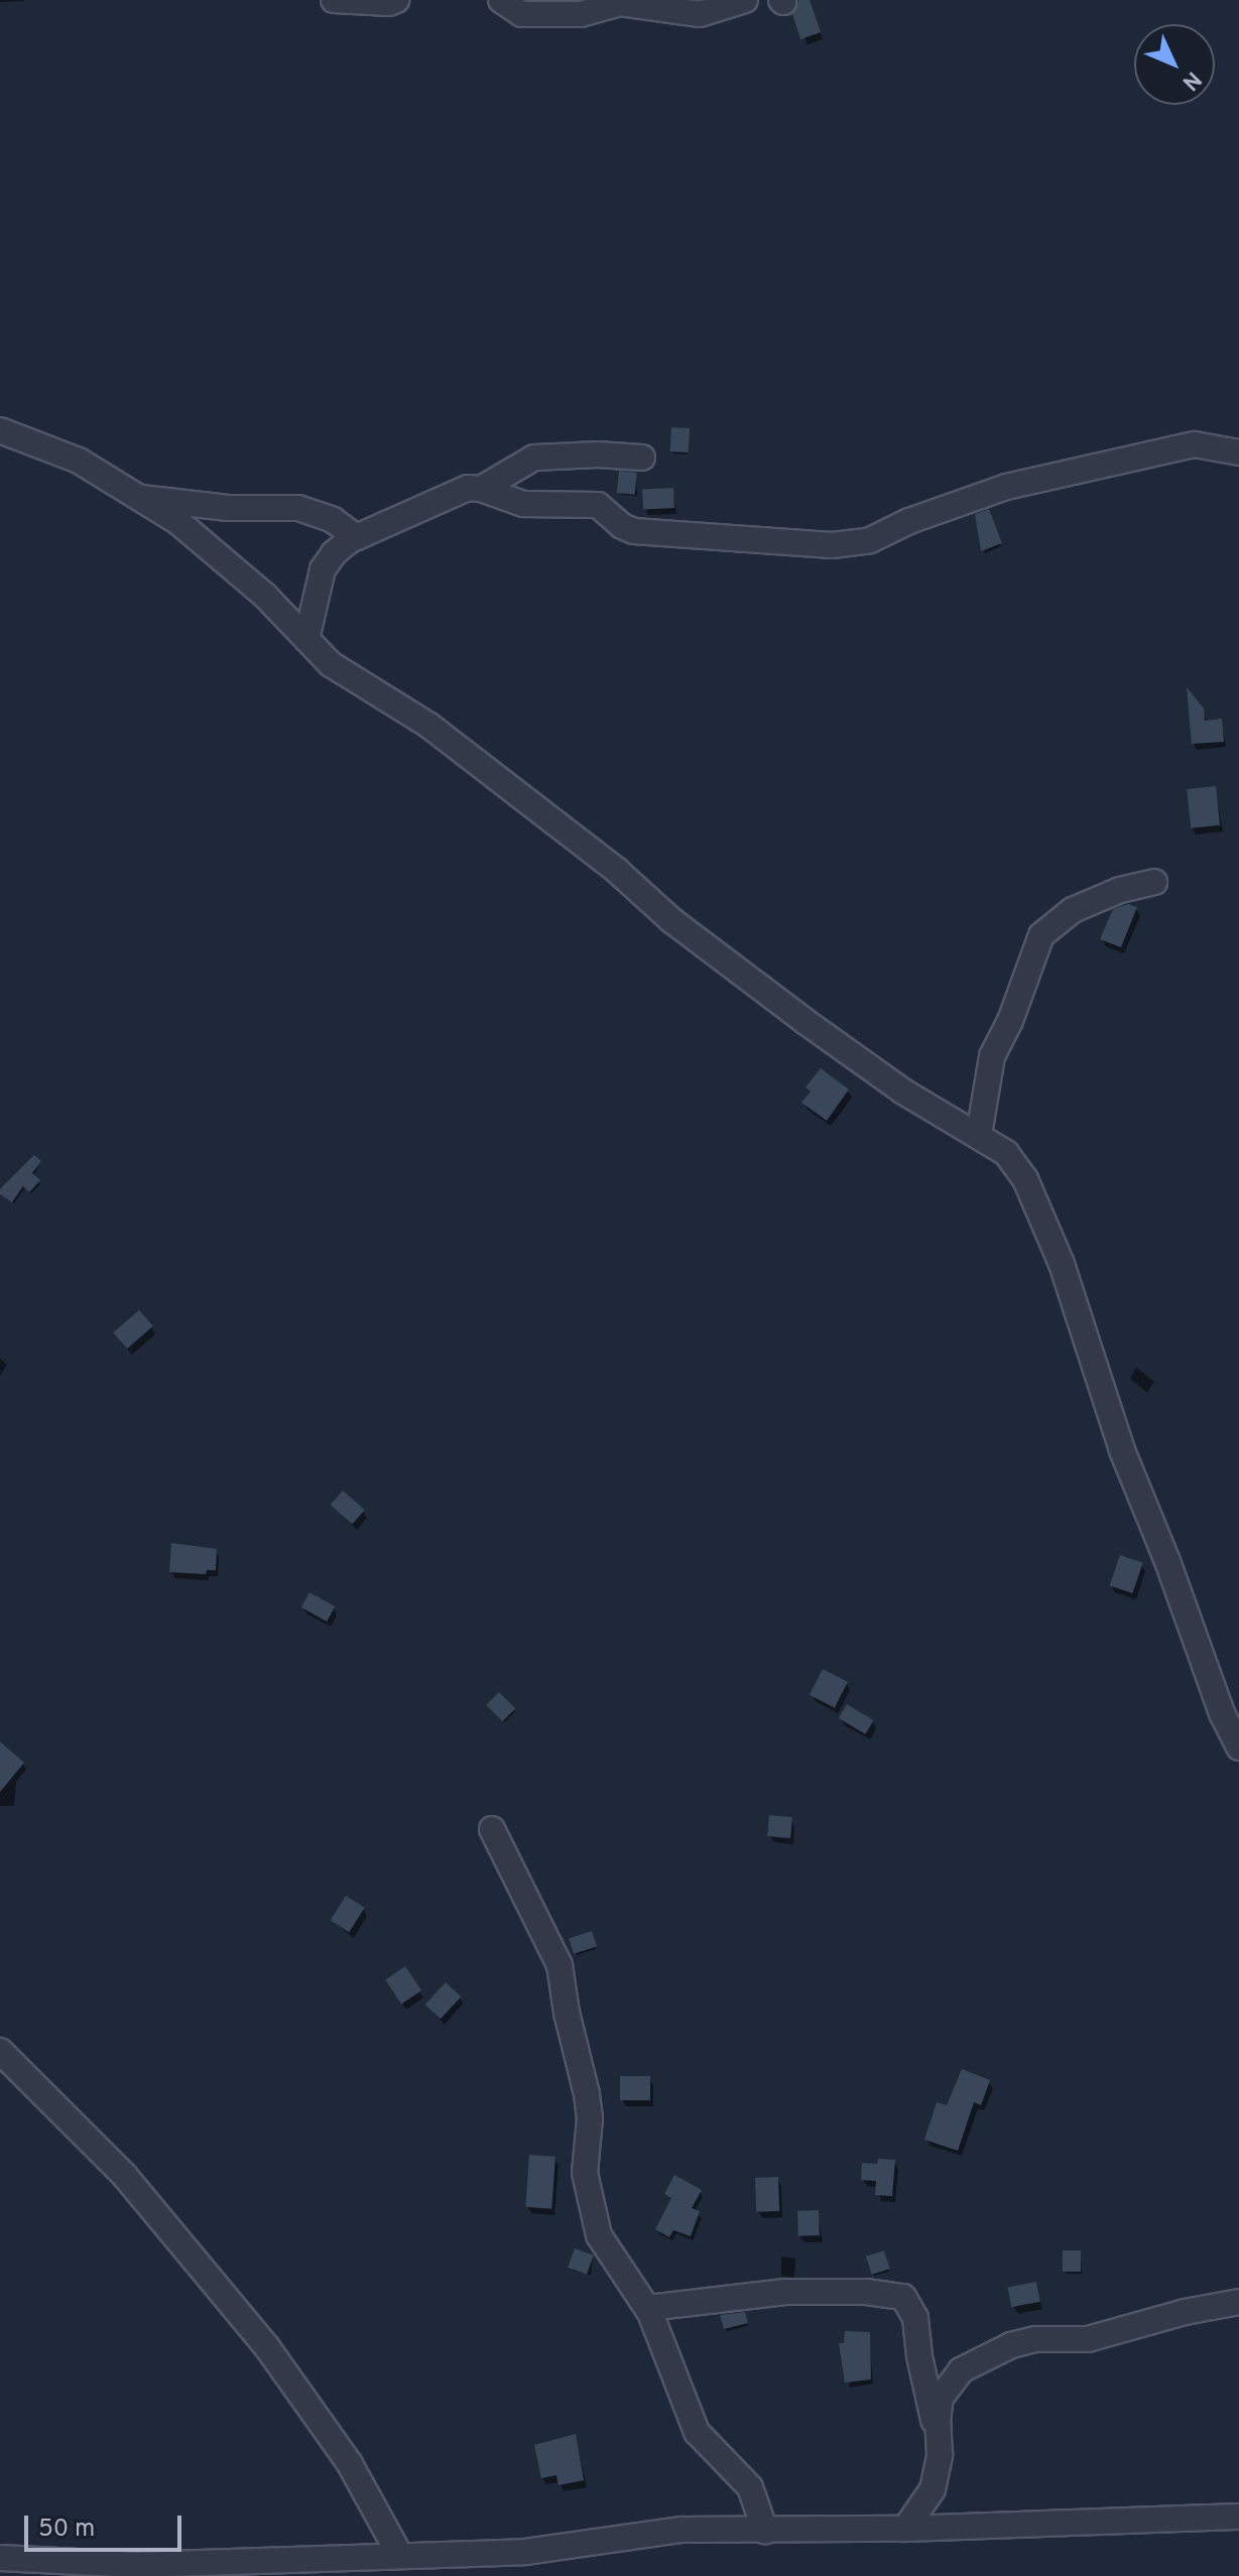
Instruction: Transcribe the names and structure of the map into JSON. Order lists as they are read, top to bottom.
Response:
{
  "scale_bar": "50 m",
  "north": "bottom right"
}
